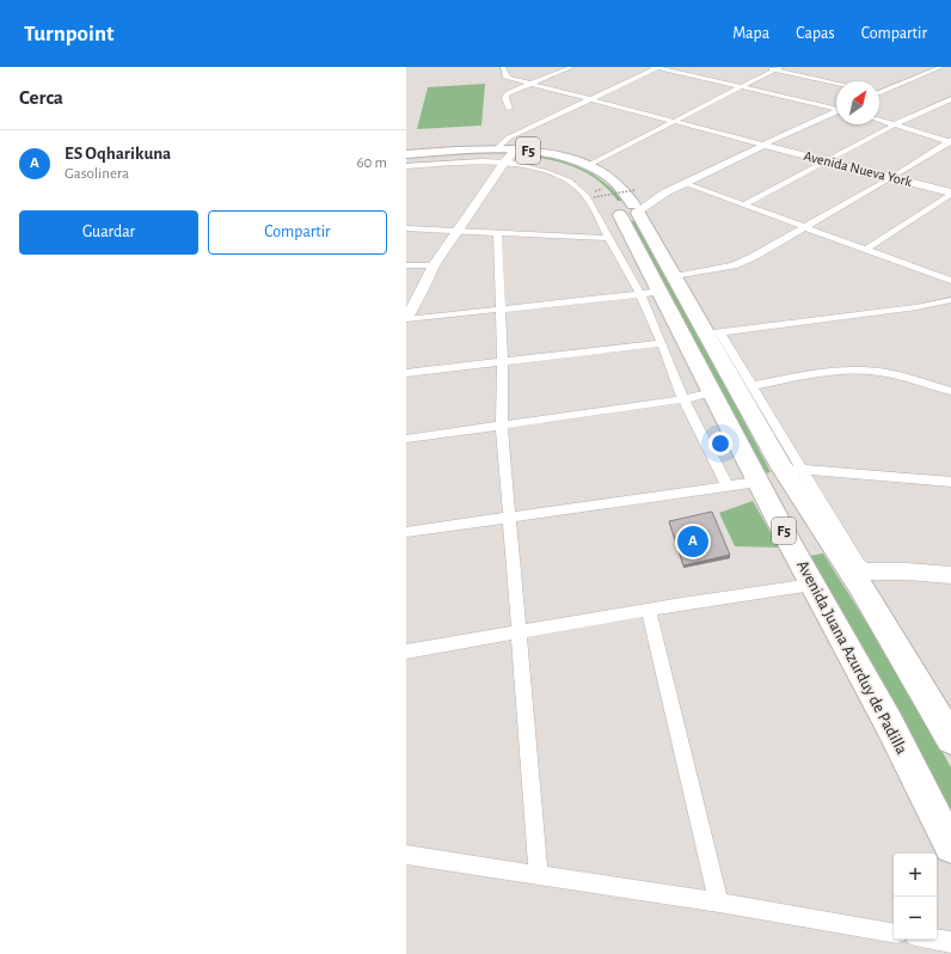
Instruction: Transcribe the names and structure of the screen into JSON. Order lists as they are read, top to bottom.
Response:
{
  "streets": {
    "highway": ["F5", "Avenida Juana Azurduy de Padilla"],
    "street": ["Avenida Nueva York"]
  },
  "north": "top right",
  "page": {
    "header": "Turnpoint",
    "nav": ["Mapa", "Capas", "Compartir"],
    "heading": "Cerca",
    "list": [
      {
        "mark": "A",
        "name": "ES Oqharikuna",
        "note": "Gasolinera",
        "value": "60 m"
      }
    ],
    "buttons": ["Guardar", "Compartir"],
    "pins": "A",
    "map_buttons": ["+", "−"]
  }
}
